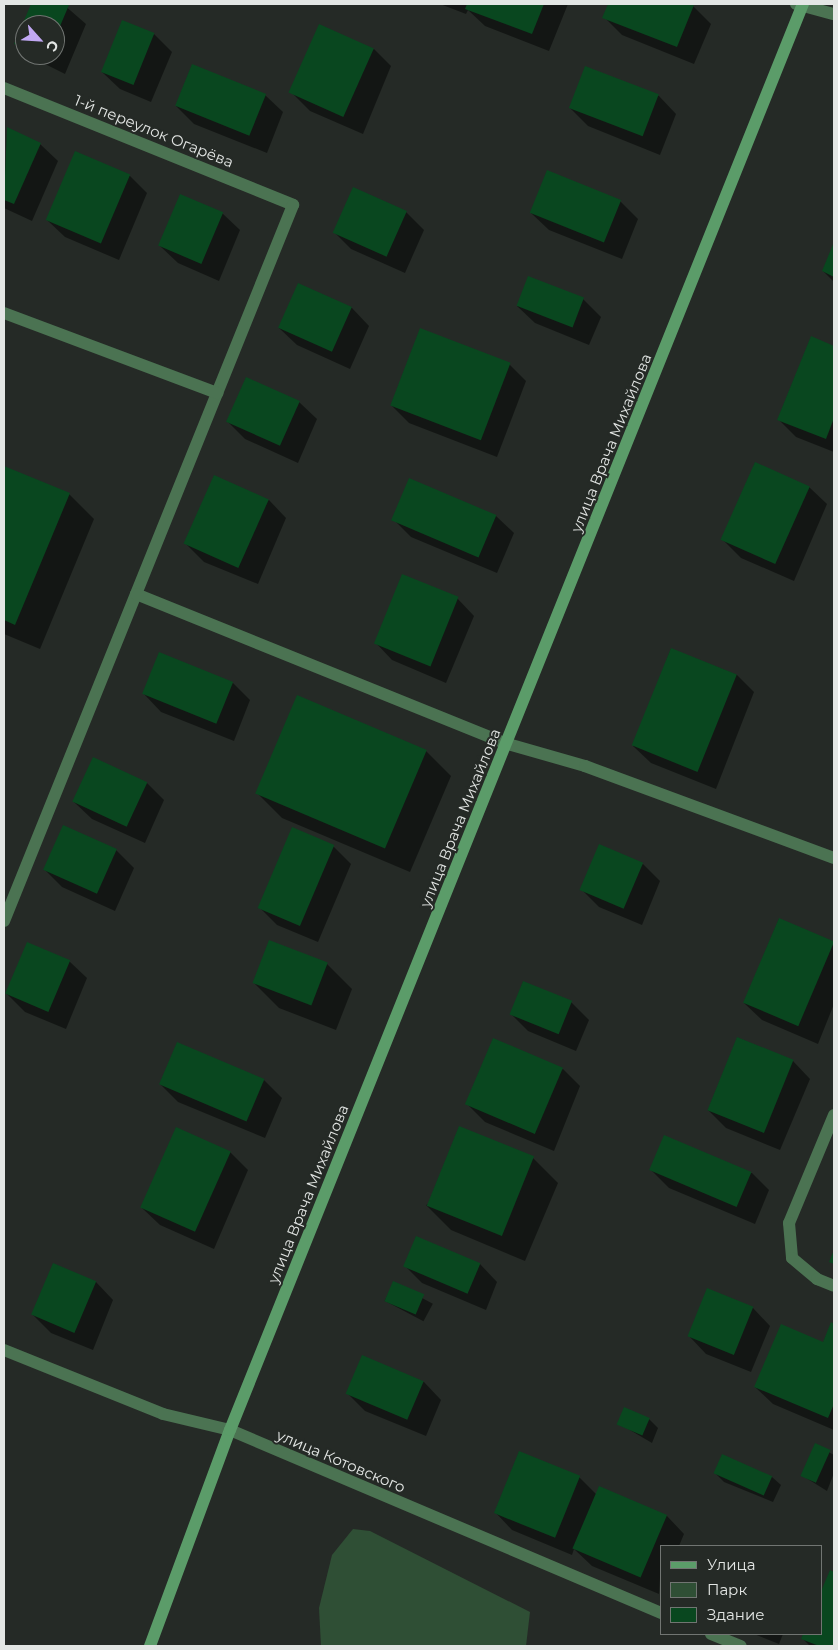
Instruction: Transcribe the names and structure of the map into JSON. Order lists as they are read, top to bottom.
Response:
{
  "streets": {
    "main road": ["улица Врача Михайлова"],
    "street": ["1-й переулок Огарёва", "улица Котовского"]
  },
  "crossings": [
    ["улица Врача Михайлова", "улица Котовского"]
  ],
  "legend": ["Улица", "Парк", "Здание"],
  "north": "bottom right"
}
